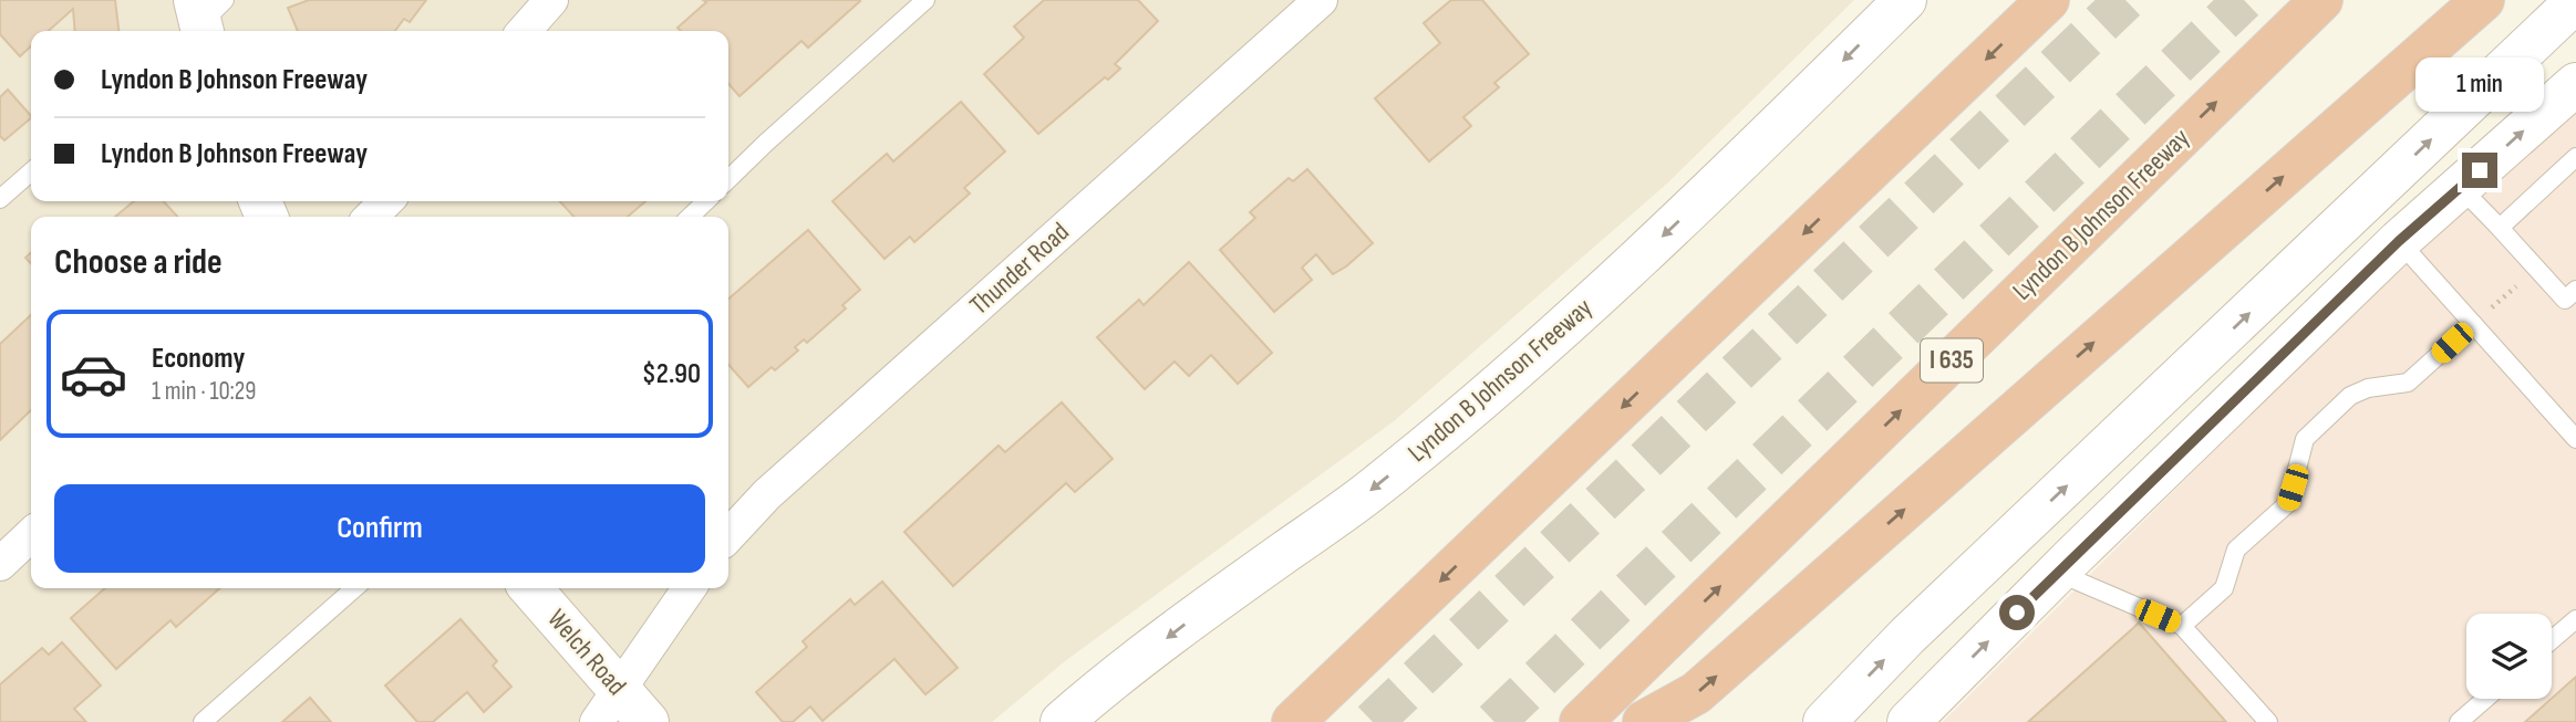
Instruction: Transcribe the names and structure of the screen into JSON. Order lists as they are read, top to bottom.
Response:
{
  "streets": {
    "highway": ["Lyndon B Johnson Freeway", "I 635"],
    "main road": ["Welch Road"],
    "street": ["Thunder Road"]
  },
  "page": {
    "banner": ["Lyndon B Johnson Freeway", "Lyndon B Johnson Freeway"],
    "bubble": "1 min",
    "heading": "Choose a ride",
    "list": [
      {
        "name": "Economy",
        "note": "1 min · 10:29",
        "value": "$2.90"
      }
    ],
    "buttons": "Confirm"
  }
}
